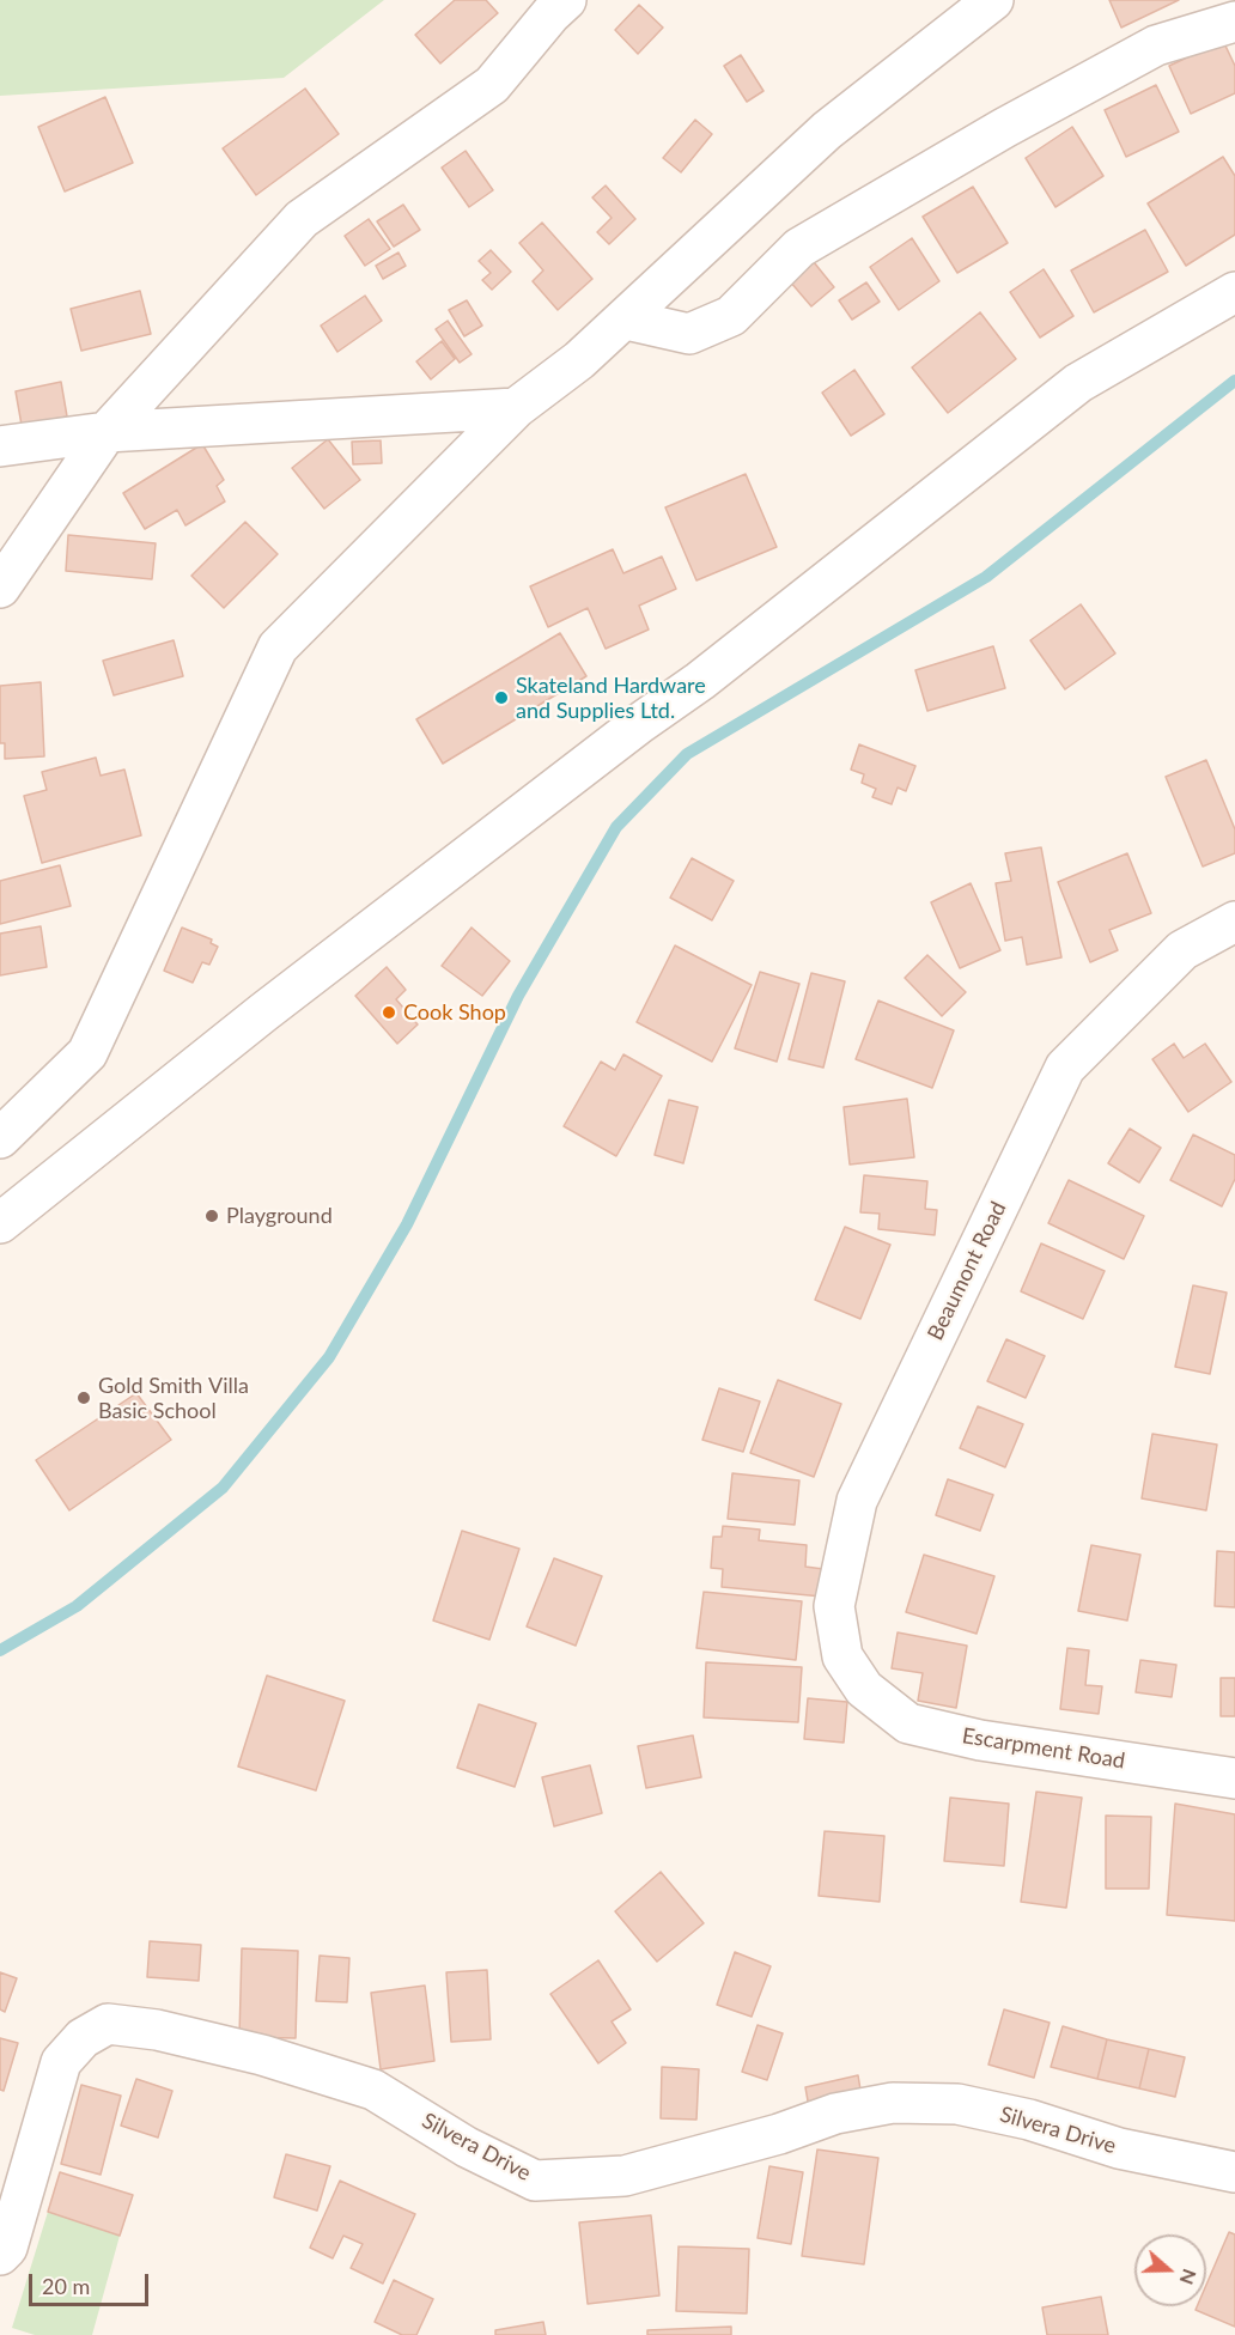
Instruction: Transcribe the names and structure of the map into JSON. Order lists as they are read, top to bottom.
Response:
{
  "streets": {
    "street": ["Beaumont Road", "Escarpment Road", "Silvera Drive"]
  },
  "crossings": [
    ["Beaumont Road", "Escarpment Road"]
  ],
  "places": [
    "Skateland Hardware and Supplies Ltd.",
    "Cook Shop",
    "Playground",
    "Gold Smith Villa Basic School"
  ],
  "scale_bar": "20 m",
  "north": "right"
}
